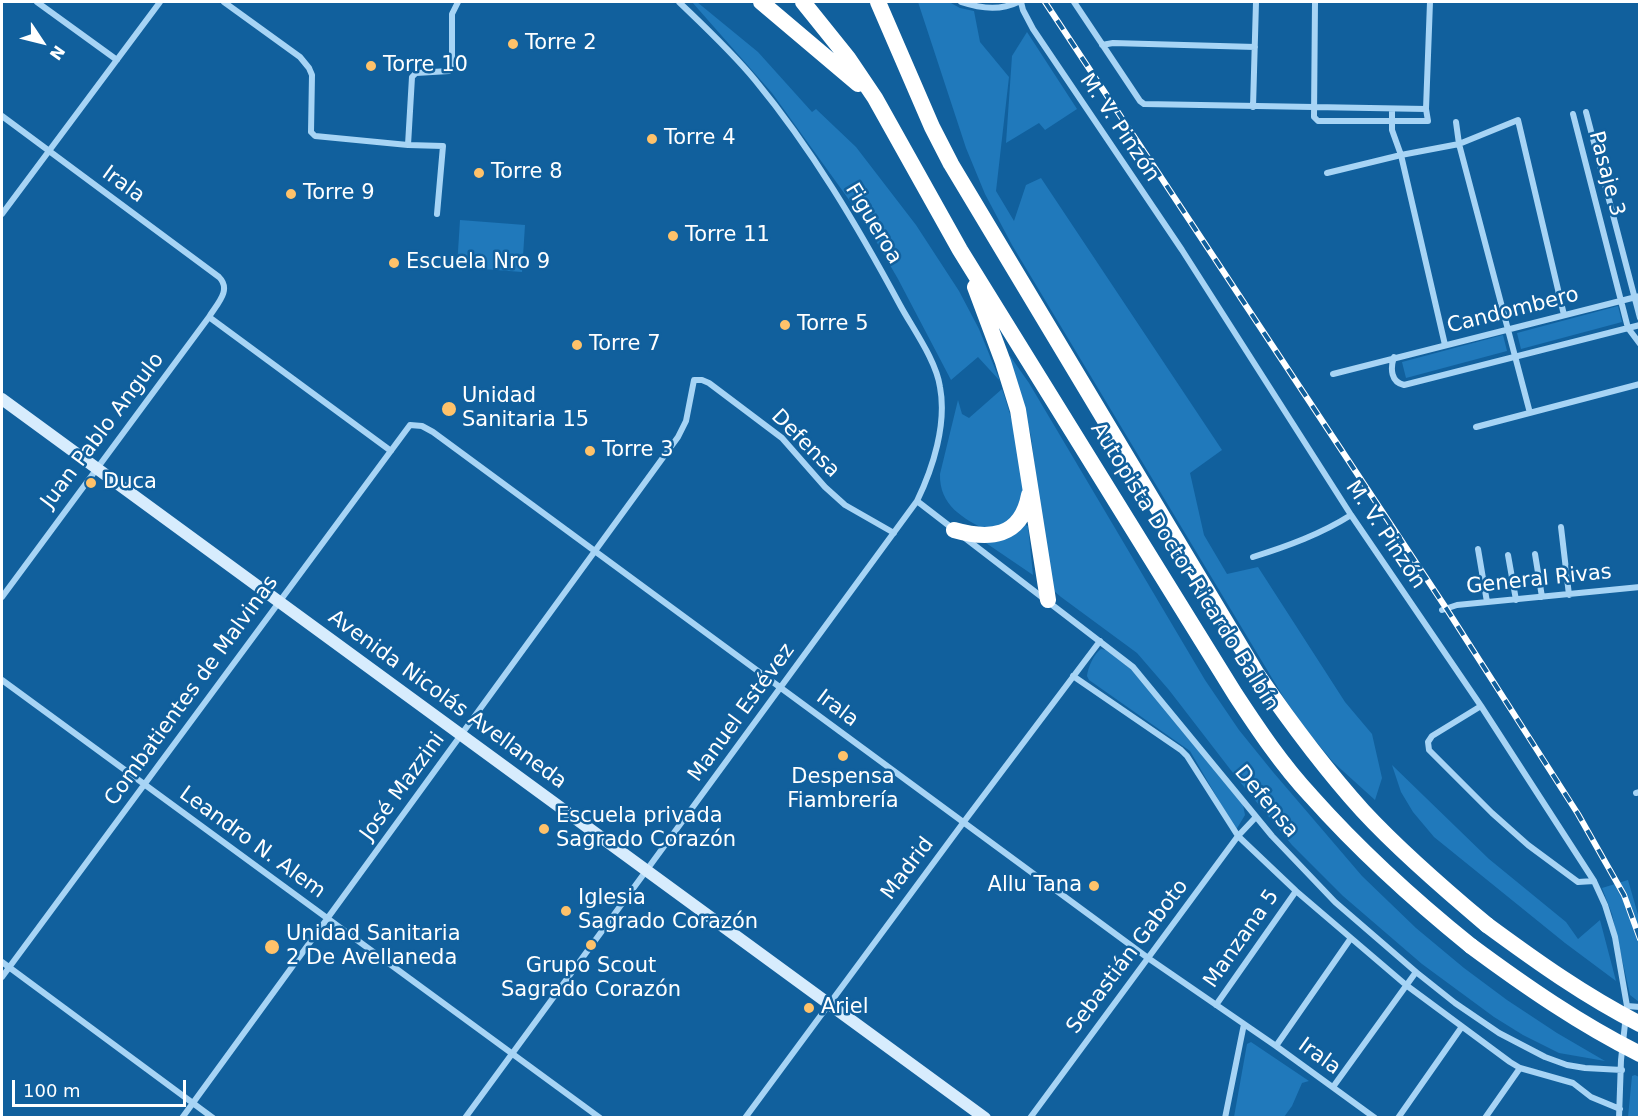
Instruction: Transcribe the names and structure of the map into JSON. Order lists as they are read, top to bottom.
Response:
{
  "streets": {
    "highway": ["Autopista Doctor Ricardo Balbín"],
    "main road": ["Avenida Nicolás Avellaneda"],
    "street": [
      "M. V. Pinzón",
      "Pasaje 3",
      "Irala",
      "Figueroa",
      "Candombero",
      "Juan Pablo Angulo",
      "Defensa",
      "General Rivas",
      "Combatientes de Malvinas",
      "Manuel Estévez",
      "José Mazzini",
      "Leandro N. Alem",
      "Madrid",
      "Manzana 5",
      "Sebastián Gaboto"
    ]
  },
  "crossings": [
    ["M. V. Pinzón", "Defensa"],
    ["Pasaje 3", "Candombero"],
    ["Irala", "Juan Pablo Angulo"],
    ["Irala", "Combatientes de Malvinas"],
    ["Irala", "Manuel Estévez"],
    ["Irala", "José Mazzini"],
    ["Irala", "Madrid"],
    ["Irala", "Manzana 5"],
    ["Irala", "Sebastián Gaboto"],
    ["Figueroa", "Defensa"],
    ["Figueroa", "Manuel Estévez"],
    ["Juan Pablo Angulo", "Avenida Nicolás Avellaneda"],
    ["Defensa", "Manuel Estévez"],
    ["Defensa", "José Mazzini"],
    ["Defensa", "Madrid"],
    ["Defensa", "Sebastián Gaboto"],
    ["Combatientes de Malvinas", "Avenida Nicolás Avellaneda"],
    ["Combatientes de Malvinas", "Leandro N. Alem"],
    ["Avenida Nicolás Avellaneda", "Manuel Estévez"],
    ["Avenida Nicolás Avellaneda", "José Mazzini"],
    ["Avenida Nicolás Avellaneda", "Madrid"],
    ["Manuel Estévez", "Leandro N. Alem"],
    ["José Mazzini", "Leandro N. Alem"]
  ],
  "places": [
    "Torre 2",
    "Torre 10",
    "Torre 4",
    "Torre 8",
    "Torre 9",
    "Torre 11",
    "Escuela Nro 9",
    "Torre 5",
    "Torre 7",
    "Unidad Sanitaria 15",
    "Torre 3",
    "Duca",
    "Despensa Fiambrería",
    "Escuela privada Sagrado Corazón",
    "Allu Tana",
    "Iglesia Sagrado Corazón",
    "Grupo Scout Sagrado Corazón",
    "Unidad Sanitaria 2 De Avellaneda",
    "Ariel"
  ],
  "scale_bar": "100 m",
  "north": "bottom right"
}
